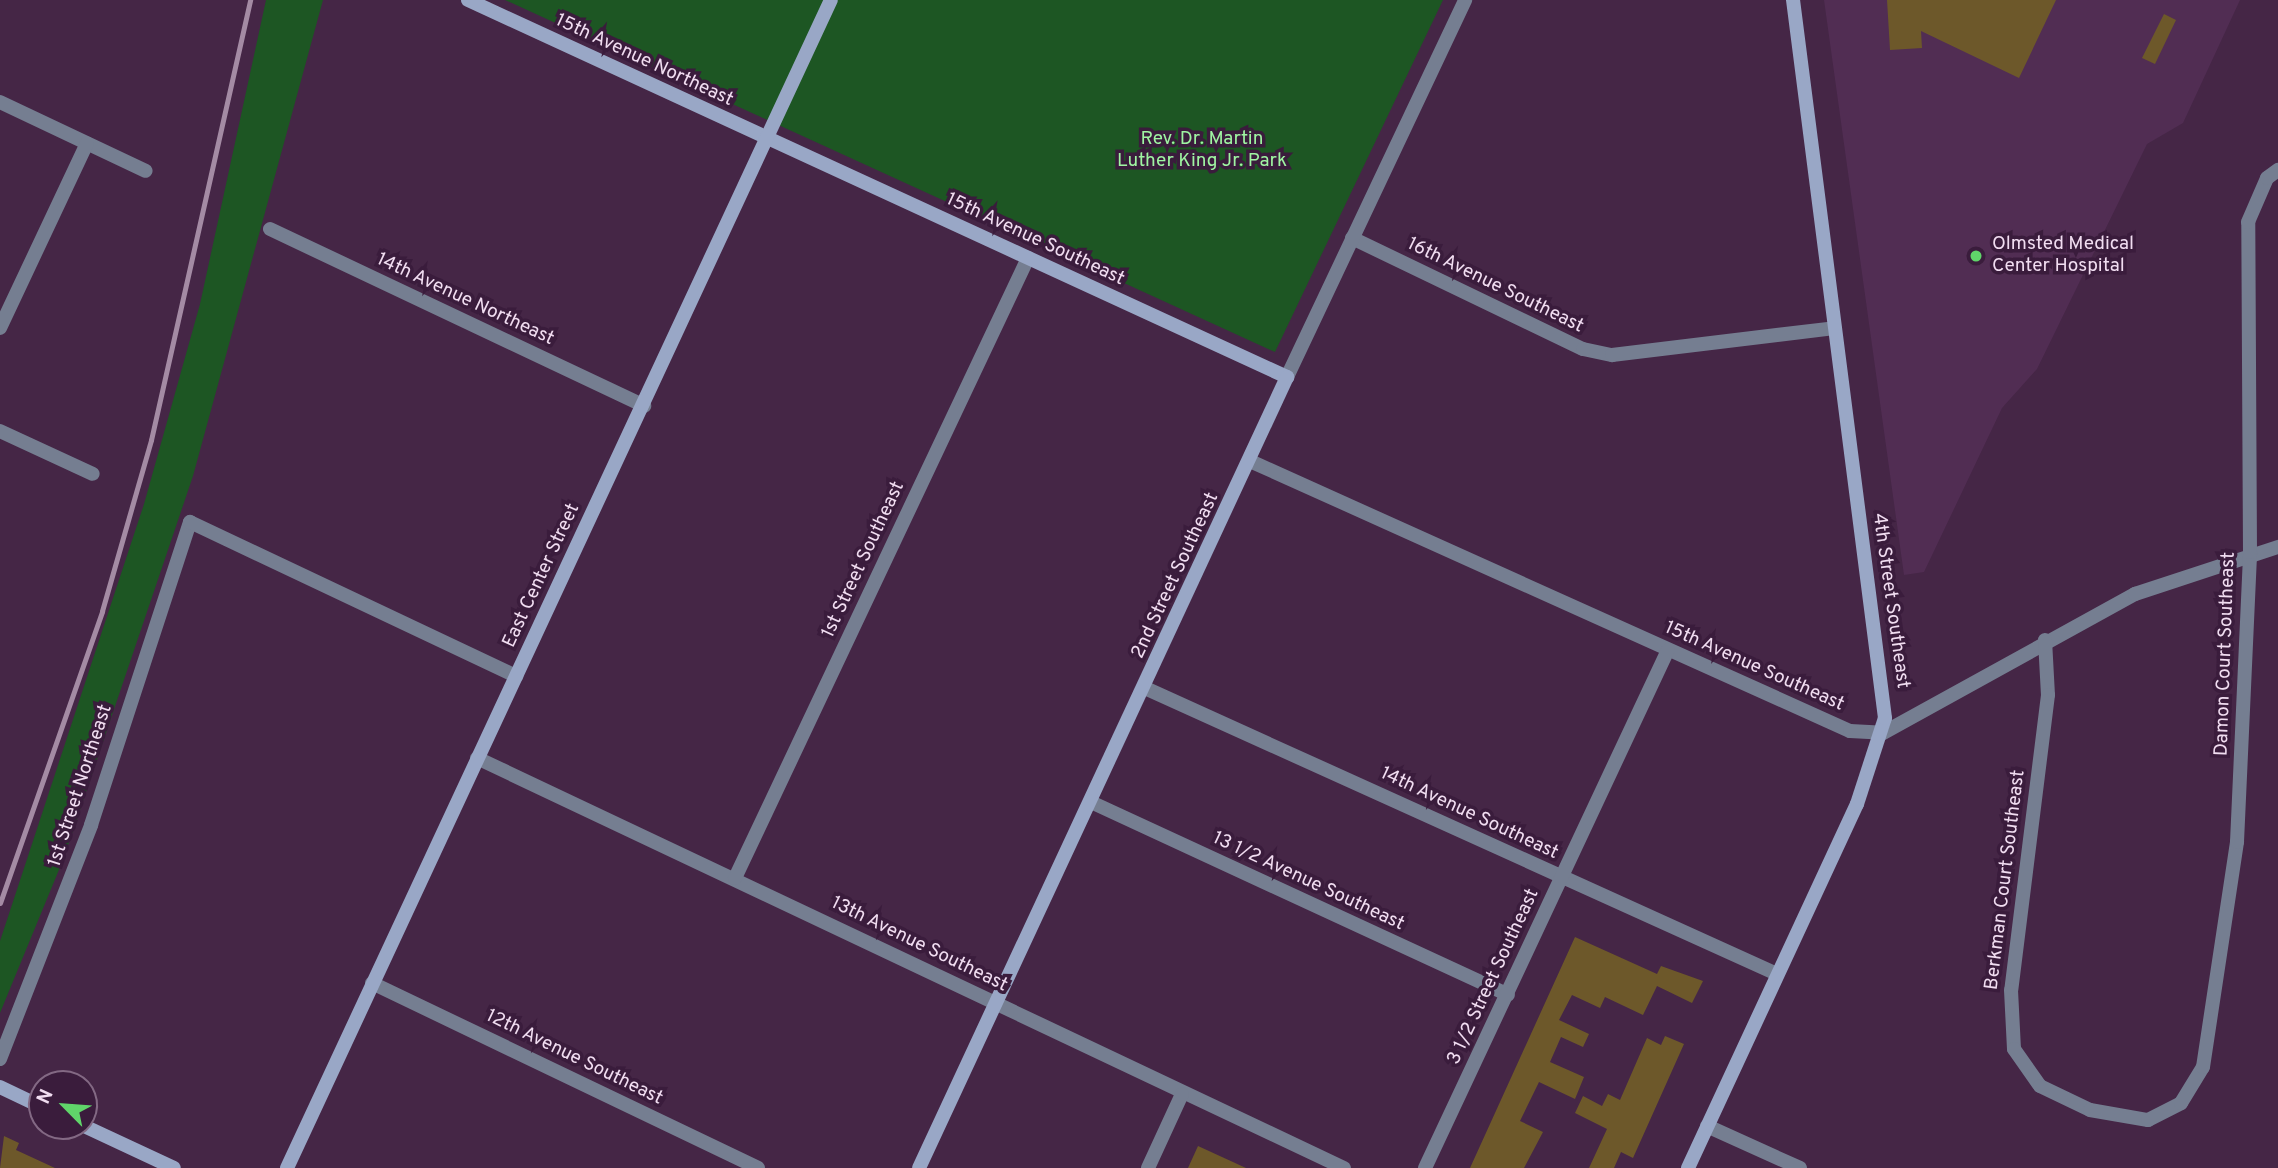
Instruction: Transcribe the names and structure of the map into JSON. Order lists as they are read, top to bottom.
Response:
{
  "streets": {
    "street": [
      "15th Avenue Northeast",
      "15th Avenue Southeast",
      "16th Avenue Southeast",
      "14th Avenue Northeast",
      "1st Street Southeast",
      "East Center Street",
      "2nd Street Southeast",
      "4th Street Southeast",
      "Damon Court Southeast",
      "1st Street Northeast",
      "14th Avenue Southeast",
      "Berkman Court Southeast",
      "13 1/2 Avenue Southeast",
      "13th Avenue Southeast",
      "3 1/2 Street Southeast",
      "12th Avenue Southeast"
    ]
  },
  "crossings": [
    ["15th Avenue Northeast", "15th Avenue Southeast"],
    ["15th Avenue Northeast", "East Center Street"],
    ["15th Avenue Southeast", "1st Street Southeast"],
    ["15th Avenue Southeast", "East Center Street"],
    ["15th Avenue Southeast", "2nd Street Southeast"],
    ["15th Avenue Southeast", "4th Street Southeast"],
    ["15th Avenue Southeast", "3 1/2 Street Southeast"],
    ["16th Avenue Southeast", "2nd Street Southeast"],
    ["16th Avenue Southeast", "4th Street Southeast"],
    ["14th Avenue Northeast", "East Center Street"],
    ["1st Street Southeast", "13th Avenue Southeast"],
    ["East Center Street", "1st Street Northeast"],
    ["East Center Street", "13th Avenue Southeast"],
    ["East Center Street", "12th Avenue Southeast"],
    ["2nd Street Southeast", "14th Avenue Southeast"],
    ["2nd Street Southeast", "13 1/2 Avenue Southeast"],
    ["2nd Street Southeast", "13th Avenue Southeast"],
    ["4th Street Southeast", "14th Avenue Southeast"],
    ["Damon Court Southeast", "Berkman Court Southeast"],
    ["14th Avenue Southeast", "3 1/2 Street Southeast"],
    ["13 1/2 Avenue Southeast", "3 1/2 Street Southeast"]
  ],
  "parks": ["Rev. Dr. Martin Luther King Jr. Park"],
  "places": ["Olmsted Medical Center Hospital"],
  "north": "top left"
}
